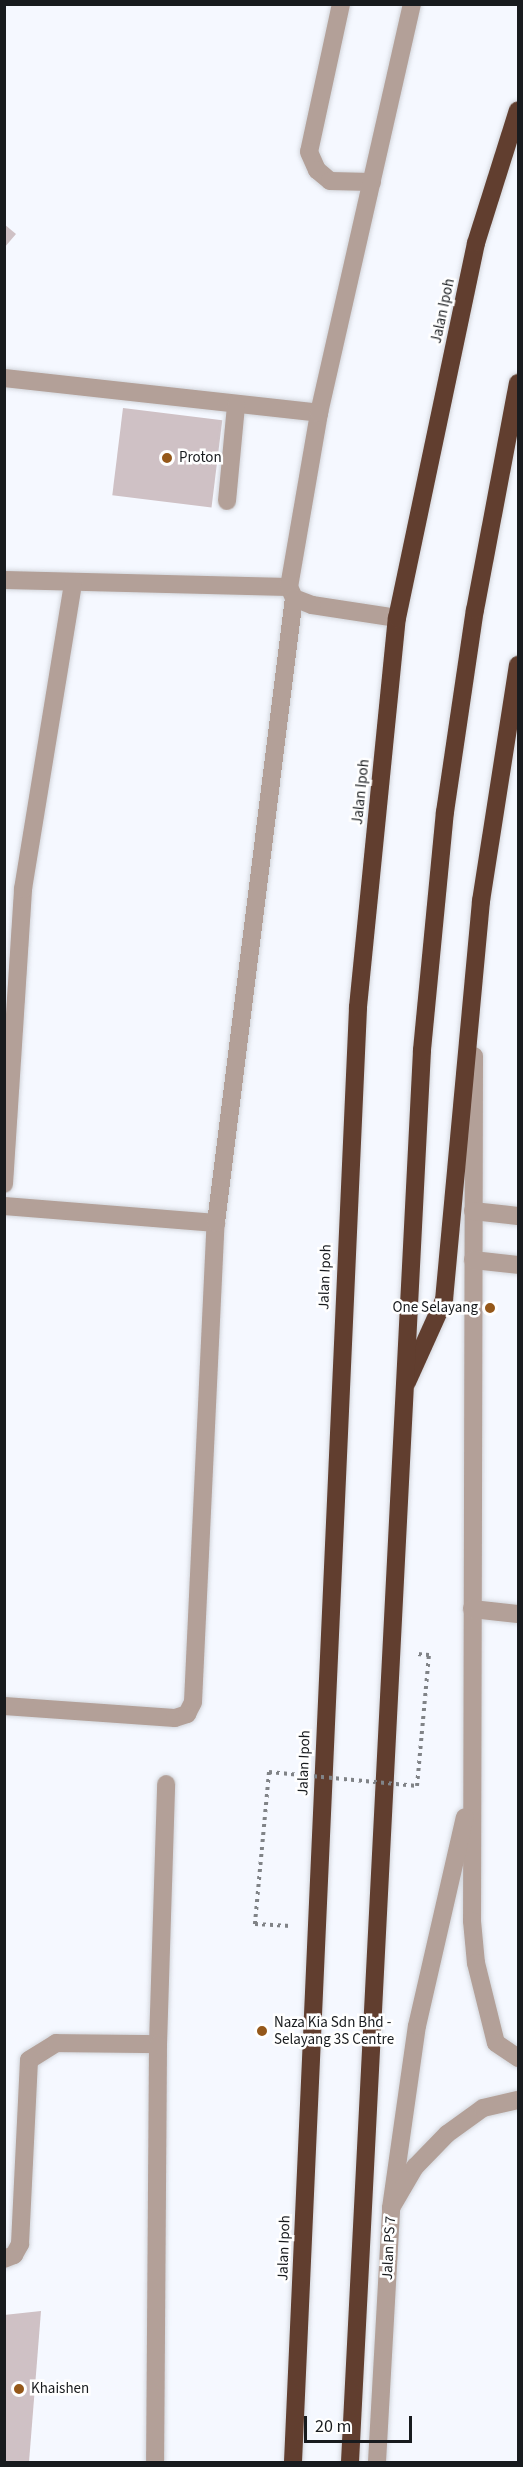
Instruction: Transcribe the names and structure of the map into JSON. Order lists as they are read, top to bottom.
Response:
{
  "streets": {
    "highway": ["Jalan Ipoh"],
    "street": ["Jalan PS 7"]
  },
  "places": [
    "Proton",
    "One Selayang",
    "Naza Kia Sdn Bhd - Selayang 3S Centre",
    "Khaishen"
  ],
  "scale_bar": "20 m"
}
